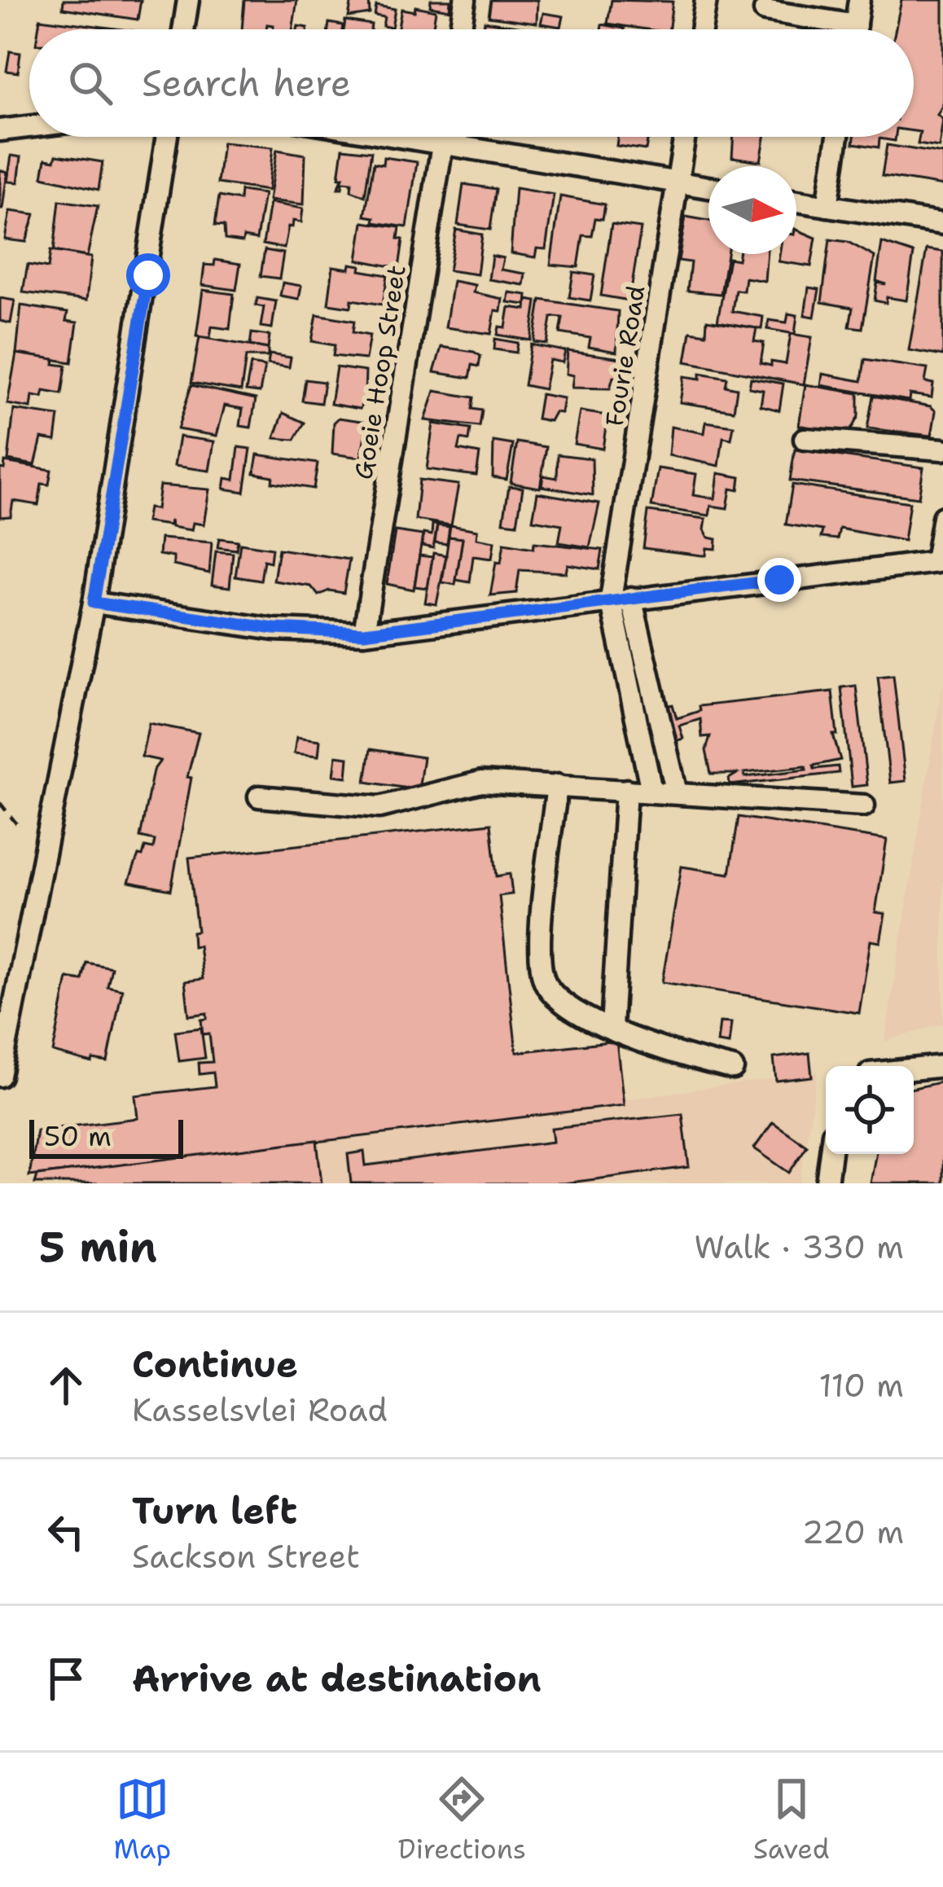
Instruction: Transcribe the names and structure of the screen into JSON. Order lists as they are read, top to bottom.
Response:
{
  "streets": {
    "street": ["Fourie Road", "Goeie Hoop Street"]
  },
  "scale_bar": "50 m",
  "north": "right",
  "page": {
    "search": "Search here",
    "scale": "50 m",
    "heading": ["5 min", "Walk · 330 m"],
    "list": [
      ["Continue", "Kasselsvlei Road", "110 m"],
      ["Turn left", "Sackson Street", "220 m"],
      "Arrive at destination"
    ],
    "nav": ["Map", "Directions", "Saved"]
  }
}
